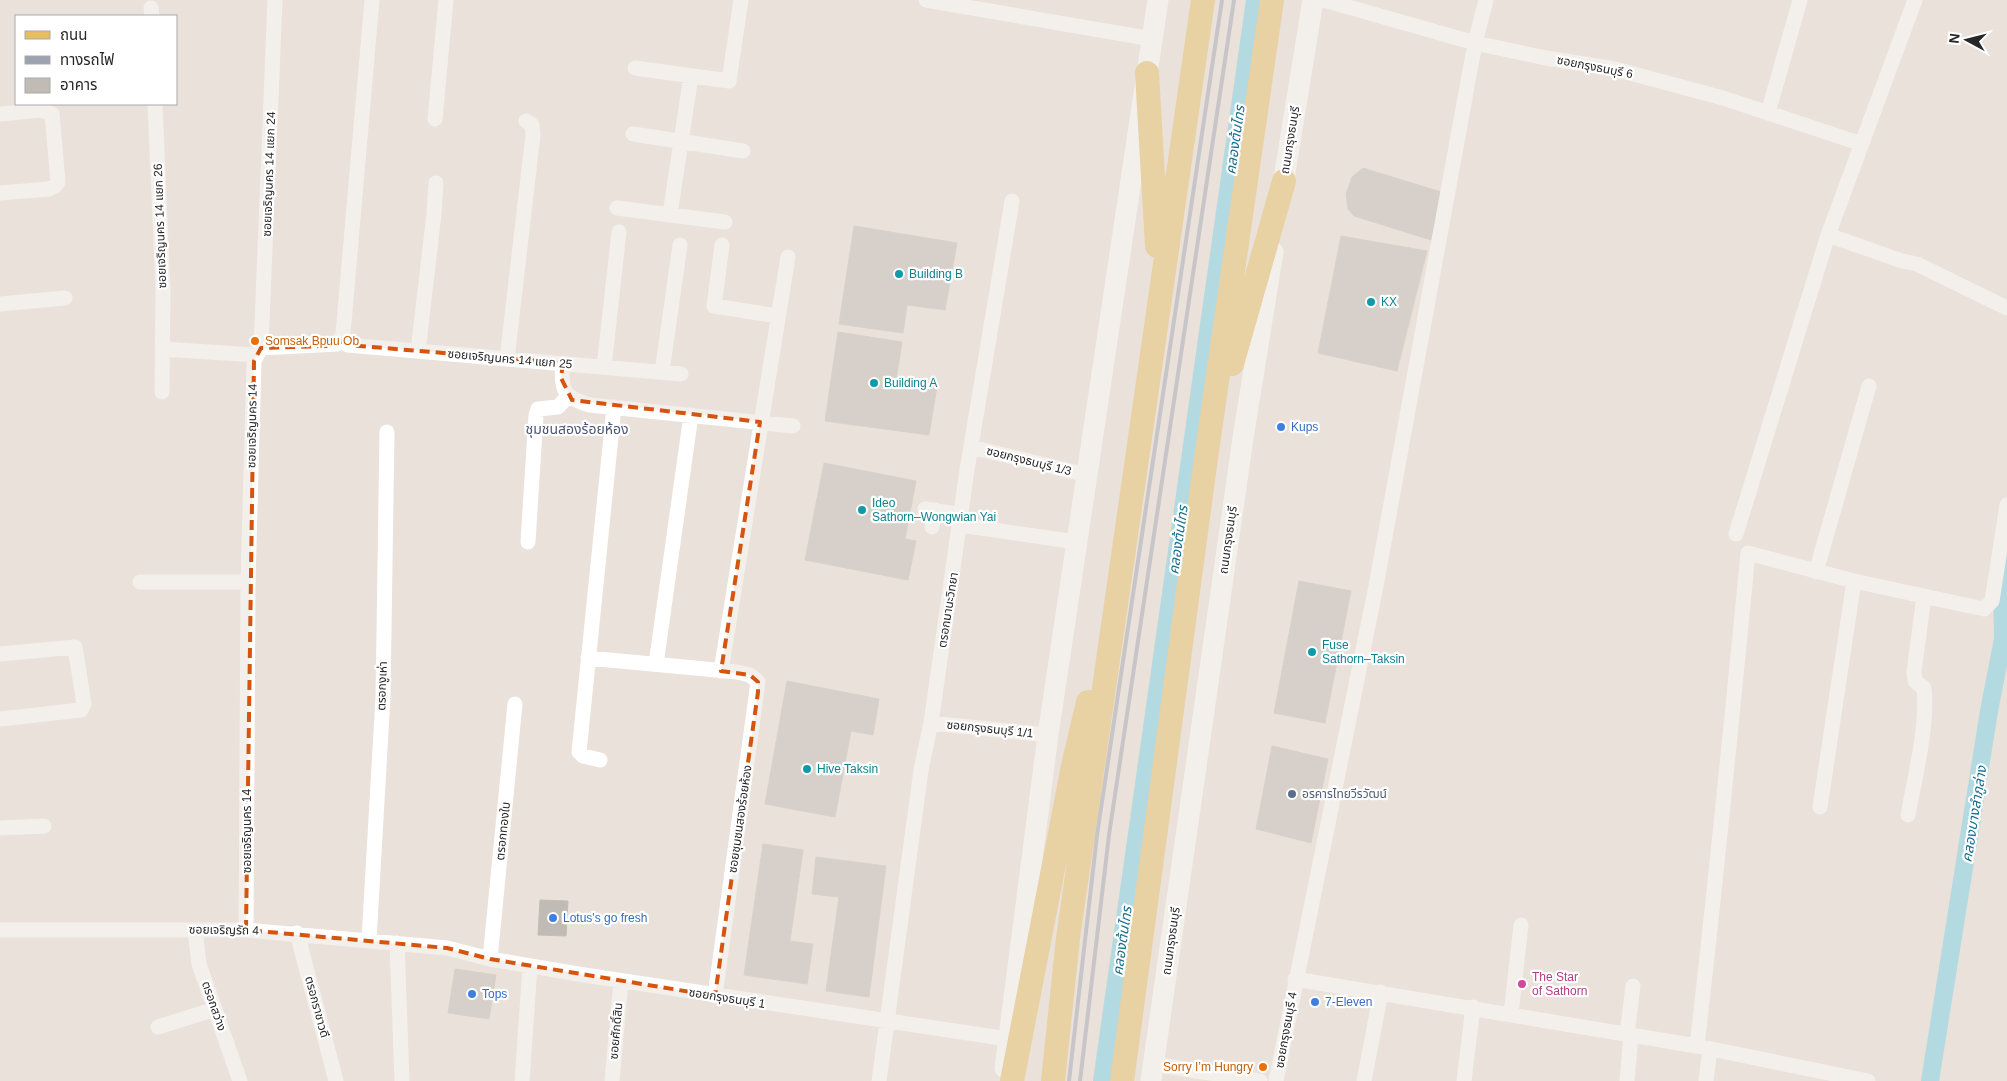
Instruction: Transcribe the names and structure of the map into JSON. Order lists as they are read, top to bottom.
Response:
{
  "streets": {
    "main road": ["ถนนกรุงธนบุรี"],
    "street": [
      "ซอยกรุงธนบุรี 6",
      "ซอยเจริญนคร 14 แยก 24",
      "ซอยเจริญนคร 14 แยก 26",
      "ซอยเจริญนคร 14 แยก 25",
      "ซอยเจริญนคร 14",
      "ซอยกรุงธนบุรี 1/3",
      "ตรอกมานะวิทยา",
      "ตรอกงูเห่า",
      "ซอยกรุงธนบุรี 1/1",
      "ซอยชุมชนสองร้อยห้อง",
      "ตรอกทองใบ",
      "ซอยเจริญรัถ 4",
      "ซอยกรุงธนบุรี 1",
      "ตรอกสว่าง",
      "ตรอกราชาวดี",
      "ซอยกรุงธนบุรี 4",
      "ซอยศักดิ์สิน"
    ]
  },
  "crossings": [
    ["ซอยกรุงธนบุรี 6", "ซอยกรุงธนบุรี 4"],
    ["ถนนกรุงธนบุรี", "ซอยกรุงธนบุรี 4"],
    ["ซอยเจริญนคร 14 แยก 24", "ซอยเจริญนคร 14"],
    ["ซอยเจริญนคร 14", "ซอยเจริญรัถ 4"],
    ["ซอยกรุงธนบุรี 1/3", "ตรอกมานะวิทยา"],
    ["ตรอกมานะวิทยา", "ซอยกรุงธนบุรี 1/1"],
    ["ตรอกมานะวิทยา", "ซอยกรุงธนบุรี 1"],
    ["ตรอกงูเห่า", "ซอยเจริญรัถ 4"],
    ["ซอยชุมชนสองร้อยห้อง", "ซอยกรุงธนบุรี 1"],
    ["ตรอกทองใบ", "ซอยกรุงธนบุรี 1"],
    ["ซอยเจริญรัถ 4", "ซอยกรุงธนบุรี 1"],
    ["ซอยเจริญรัถ 4", "ตรอกสว่าง"],
    ["ซอยเจริญรัถ 4", "ตรอกราชาวดี"],
    ["ซอยกรุงธนบุรี 1", "ซอยศักดิ์สิน"]
  ],
  "districts": ["ชุมชนสองร้อยห้อง"],
  "water": ["คลองต้นไทร", "คลองบางลำภูล่าง"],
  "places": [
    "Building B",
    "KX",
    "Somsak Bpuu Ob",
    "Building A",
    "Kups",
    "Ideo Sathorn–Wongwian Yai",
    "Fuse Sathorn–Taksin",
    "Hive Taksin",
    "อรคารไทยวีรวัฒน์",
    "Lotus's go fresh",
    "The Star of Sathorn",
    "Tops",
    "7-Eleven",
    "Sorry I’m Hungry"
  ],
  "legend": ["ถนน", "ทางรถไฟ", "อาคาร"],
  "north": "left"
}
